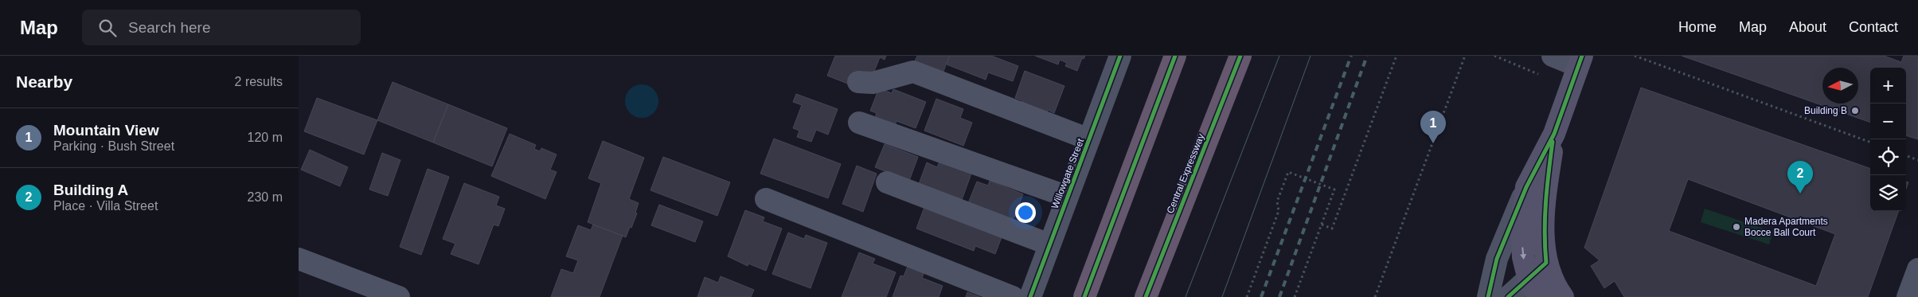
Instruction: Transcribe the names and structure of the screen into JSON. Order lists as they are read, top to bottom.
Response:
{
  "streets": {
    "highway": ["Central Expressway"],
    "street": ["Willowgate Street"]
  },
  "places": ["Building B", "Madera Apartments Bocce Ball Court"],
  "north": "left",
  "page": {
    "header": "Map",
    "search": "Search here",
    "nav": [
      "Home",
      "Map",
      "About",
      "Contact"
    ],
    "heading": ["Nearby", "2 results"],
    "map_buttons": ["+", "−"],
    "list": [
      {
        "mark": "1",
        "name": "Mountain View",
        "note": "Parking · Bush Street",
        "value": "120 m"
      },
      {
        "mark": "2",
        "name": "Building A",
        "note": "Place · Villa Street",
        "value": "230 m"
      }
    ],
    "pins": ["1", "2"]
  }
}
